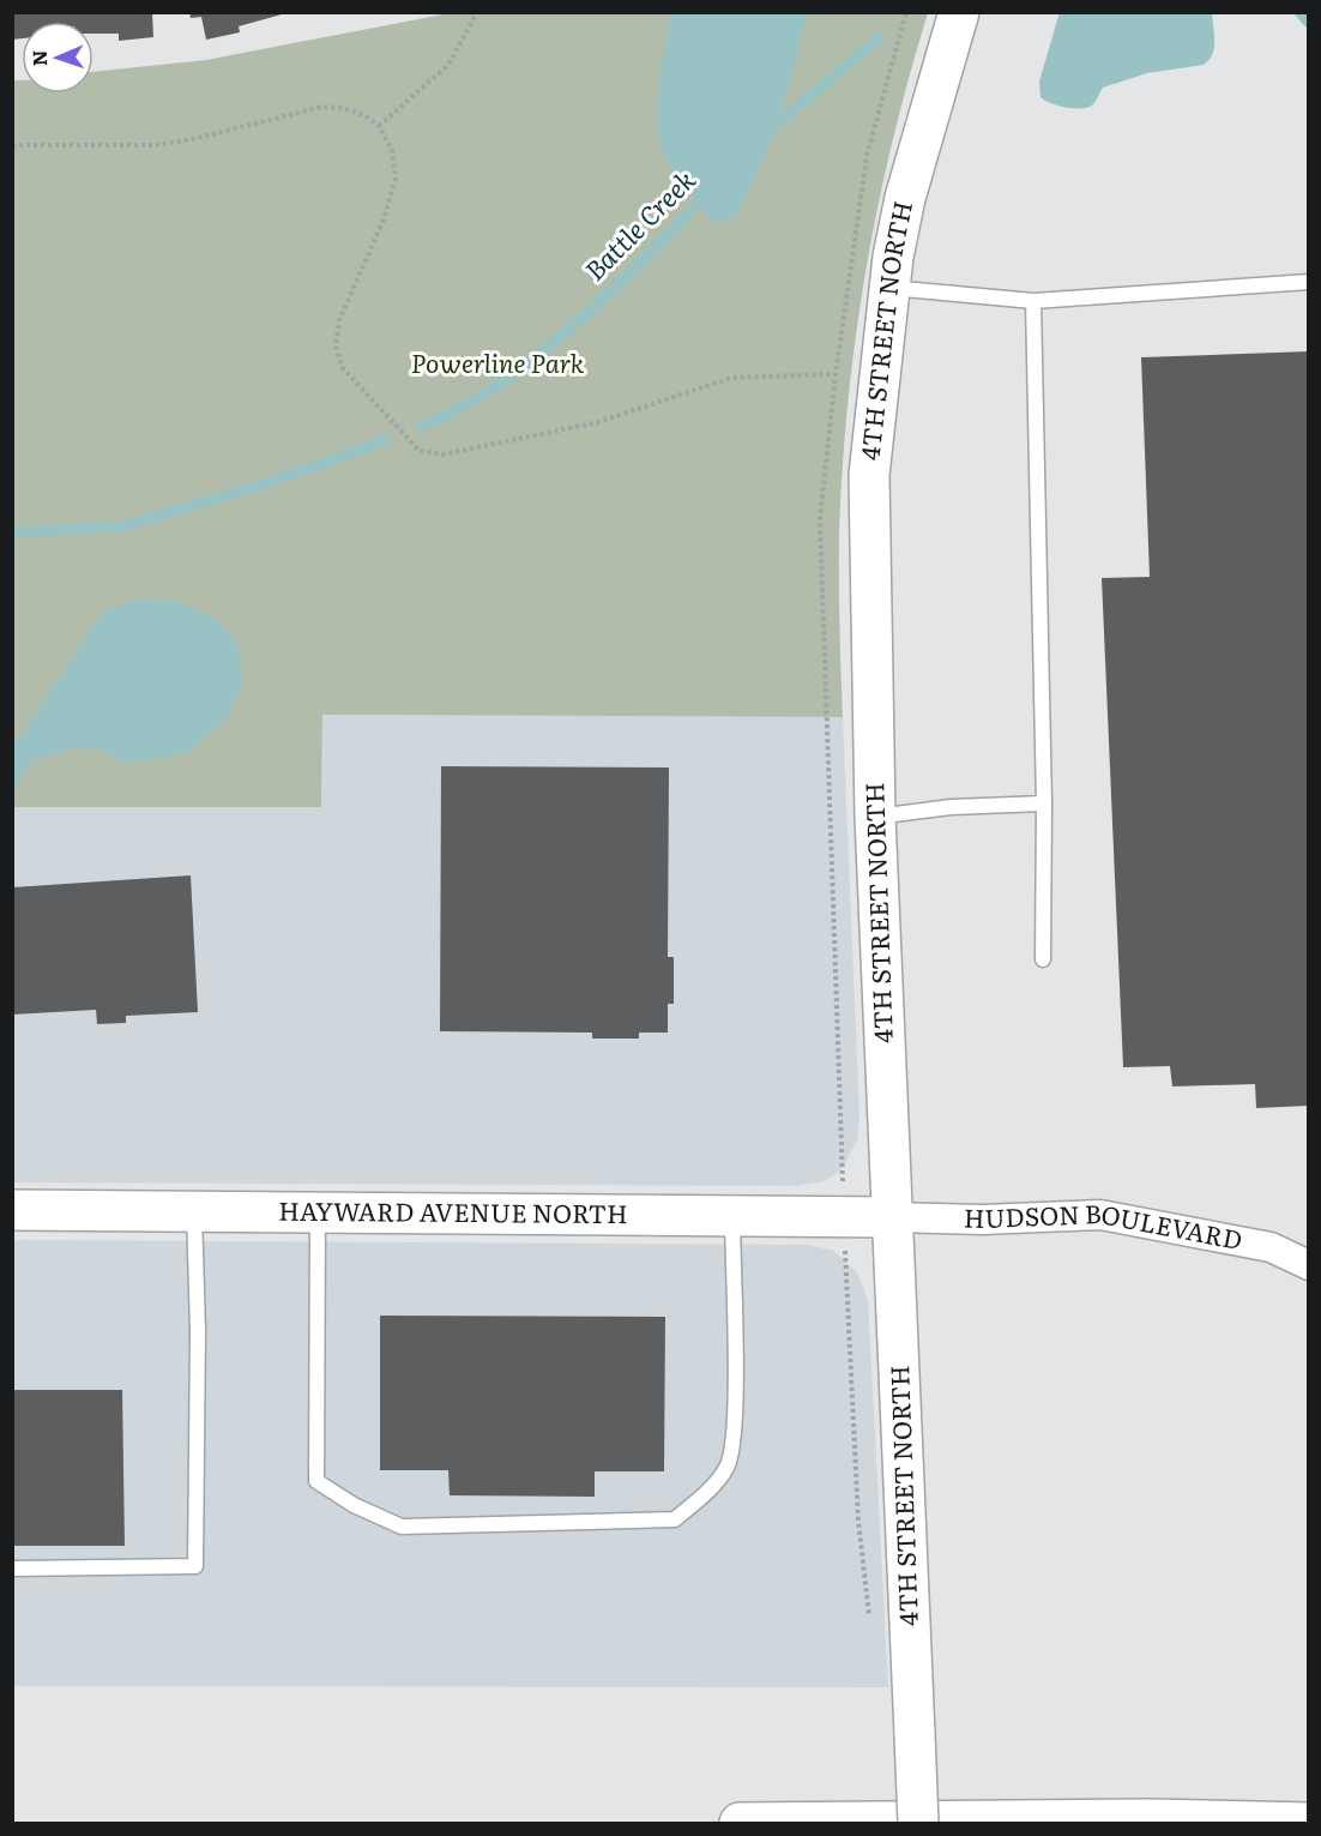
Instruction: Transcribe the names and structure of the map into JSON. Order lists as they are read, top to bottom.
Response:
{
  "streets": {
    "main road": ["4TH STREET NORTH", "HAYWARD AVENUE NORTH"],
    "street": ["HUDSON BOULEVARD"]
  },
  "crossings": [
    ["4TH STREET NORTH", "HAYWARD AVENUE NORTH"],
    ["4TH STREET NORTH", "HUDSON BOULEVARD"],
    ["HAYWARD AVENUE NORTH", "HUDSON BOULEVARD"]
  ],
  "water": ["Battle Creek"],
  "parks": ["Powerline Park"],
  "north": "left"
}
